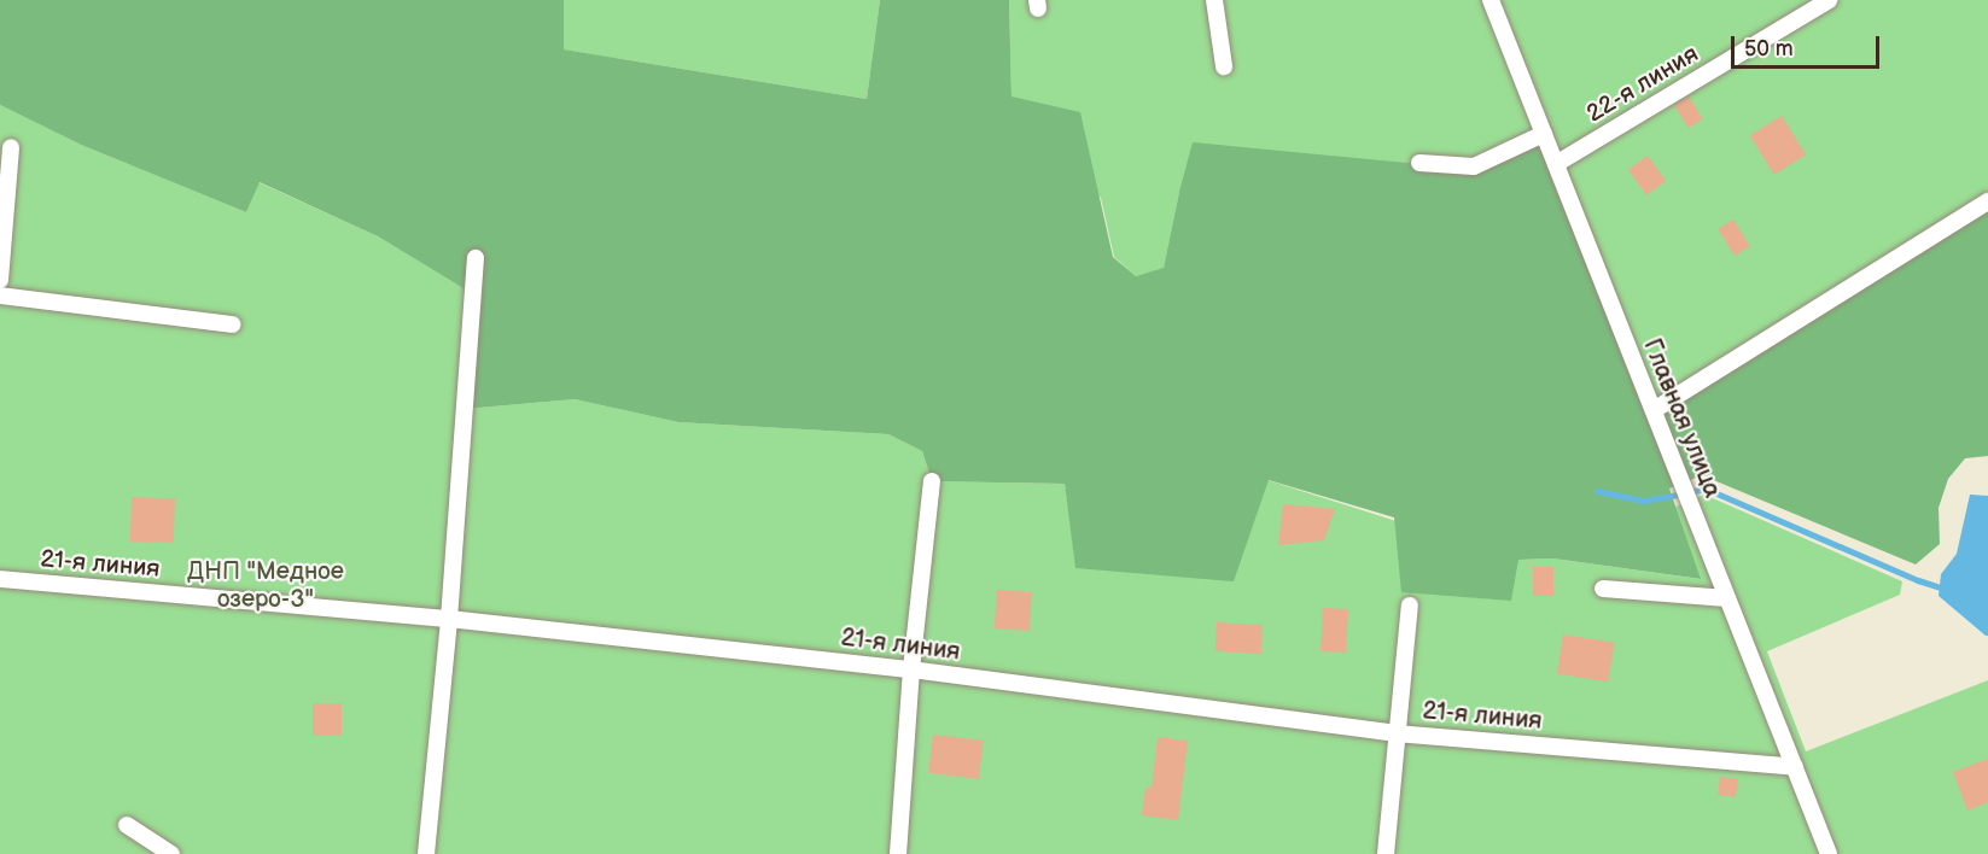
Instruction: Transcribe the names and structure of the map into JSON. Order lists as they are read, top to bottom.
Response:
{
  "streets": {
    "street": ["22-я линия", "Главная улица", "21-я линия"]
  },
  "crossings": [
    ["22-я линия", "Главная улица"],
    ["Главная улица", "21-я линия"]
  ],
  "parks": ["ДНП \"Медное озеро-3\""],
  "scale_bar": "50 m"
}
